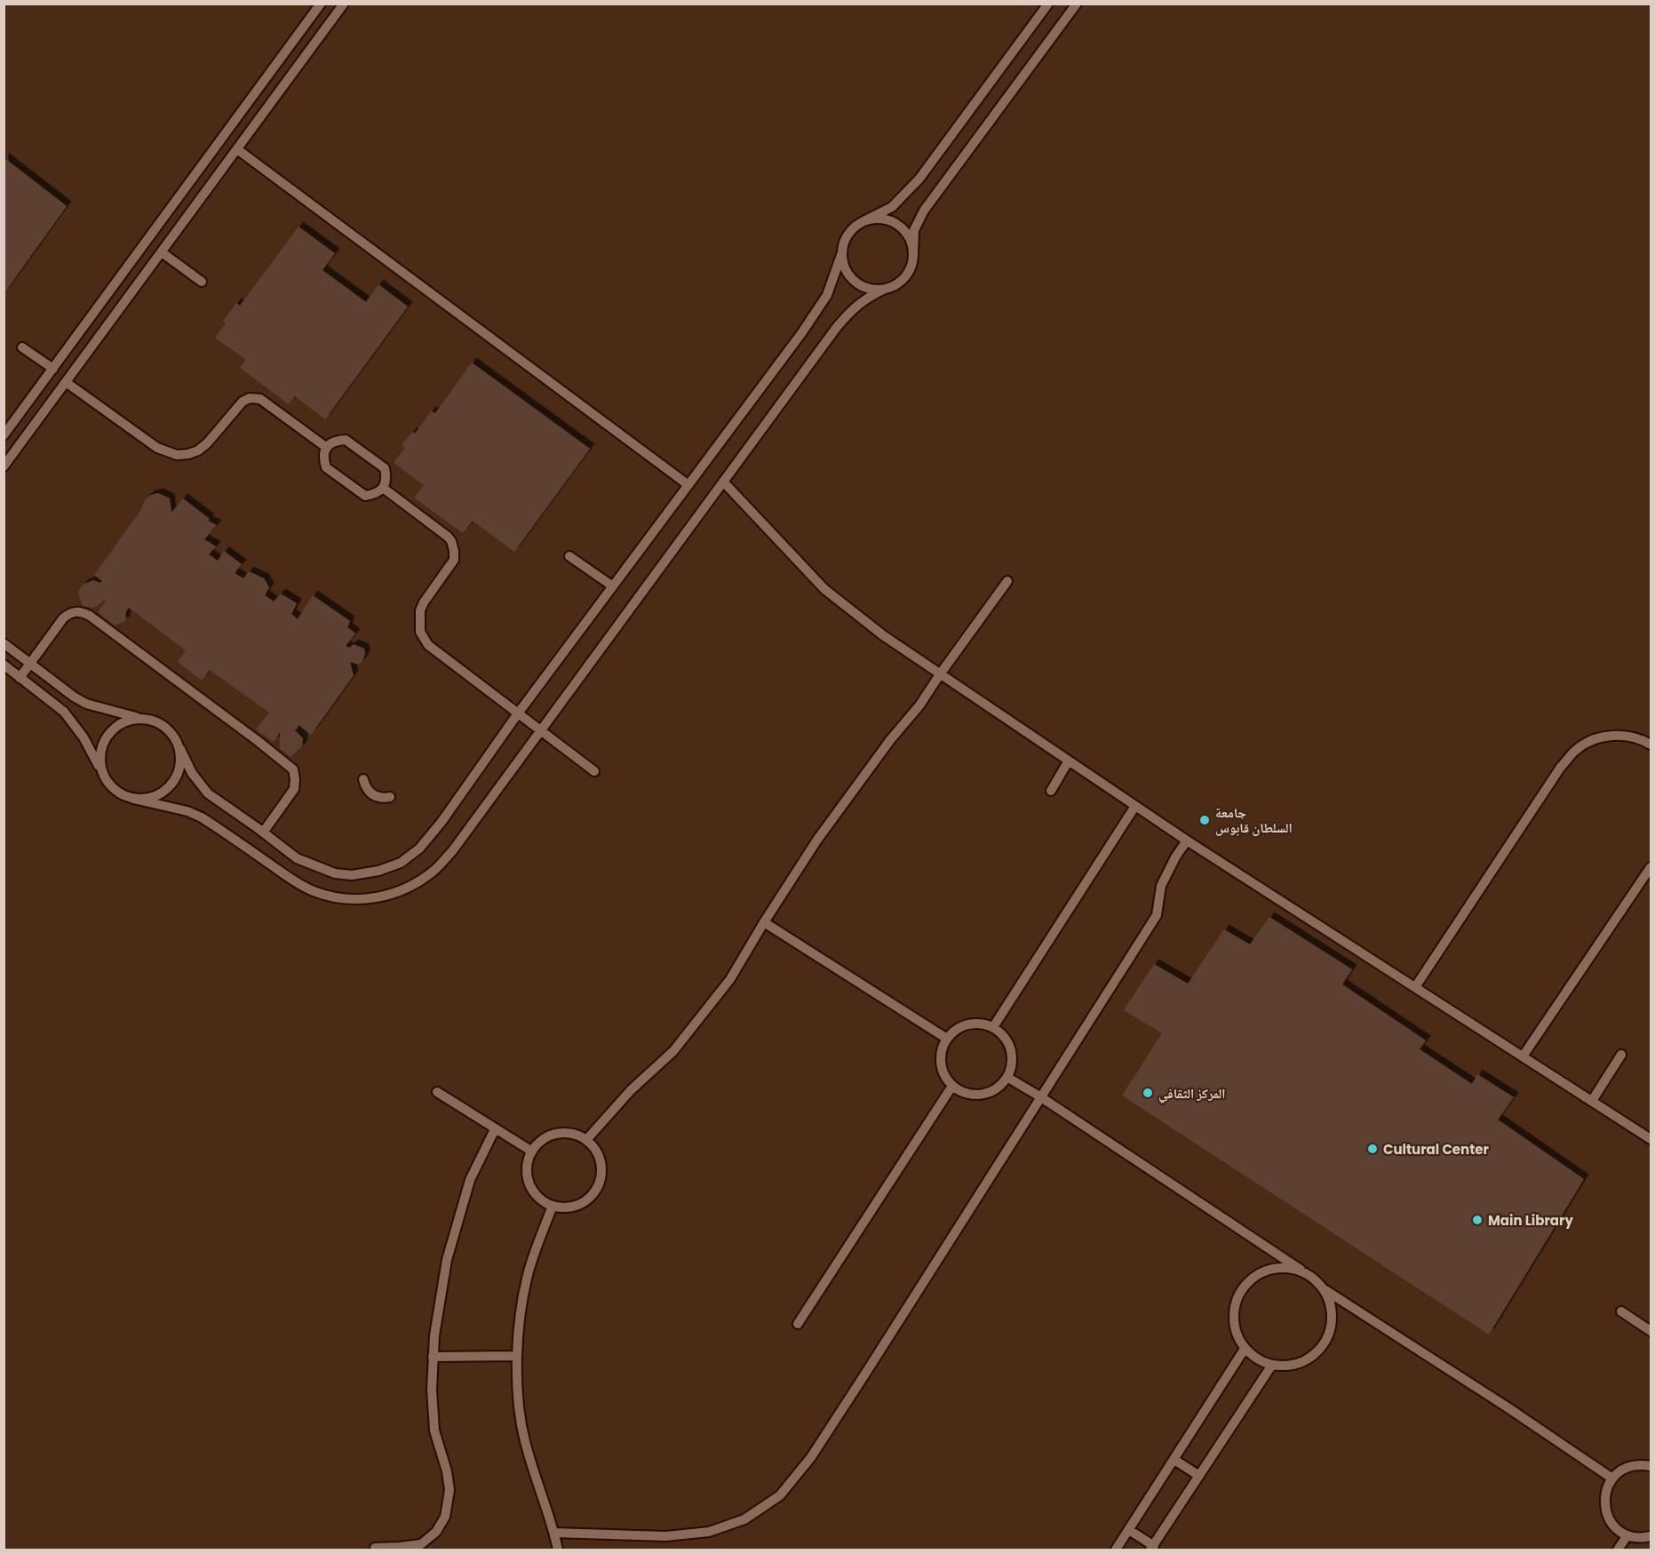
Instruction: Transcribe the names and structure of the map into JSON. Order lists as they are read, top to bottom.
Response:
{
  "places": [
    "جامعة السلطان قابوس",
    "المركز الثقافي",
    "Cultural Center",
    "Main Library"
  ]
}
